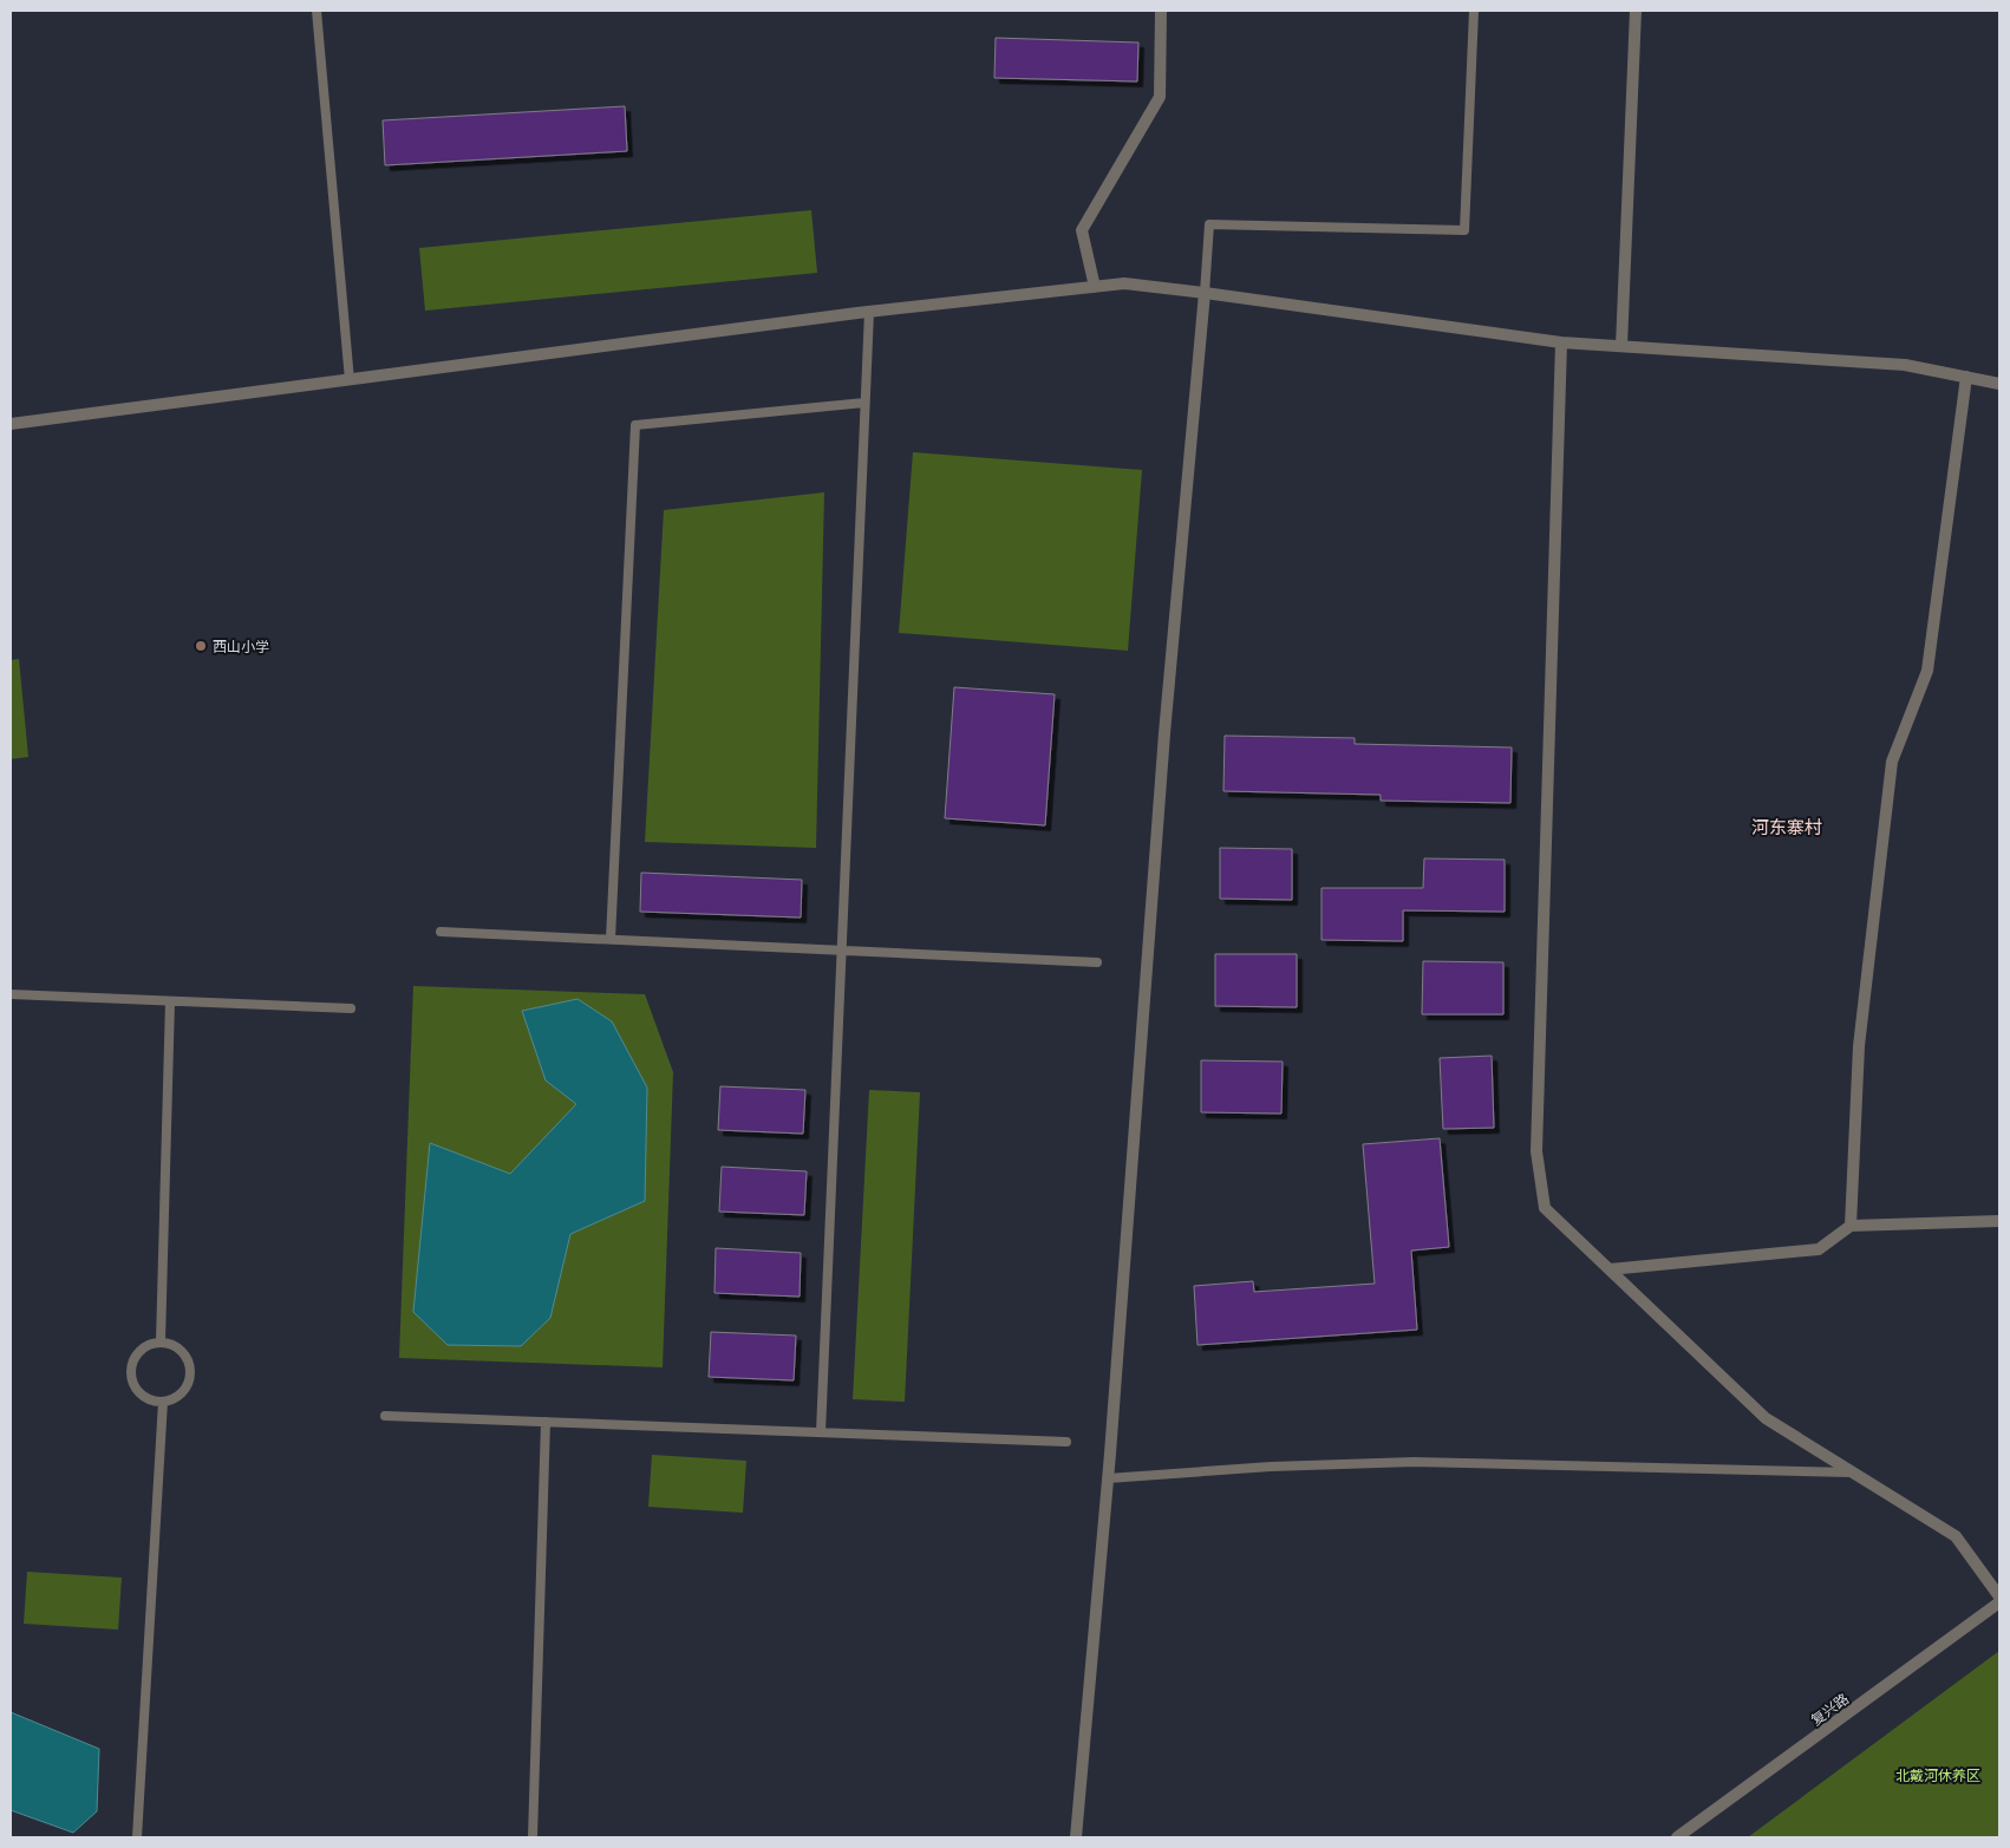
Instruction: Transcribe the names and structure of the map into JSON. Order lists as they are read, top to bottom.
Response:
{
  "streets": {
    "street": ["复兴路"]
  },
  "districts": ["河东寨村"],
  "parks": ["北戴河休养区"],
  "places": ["西山小学"]
}
